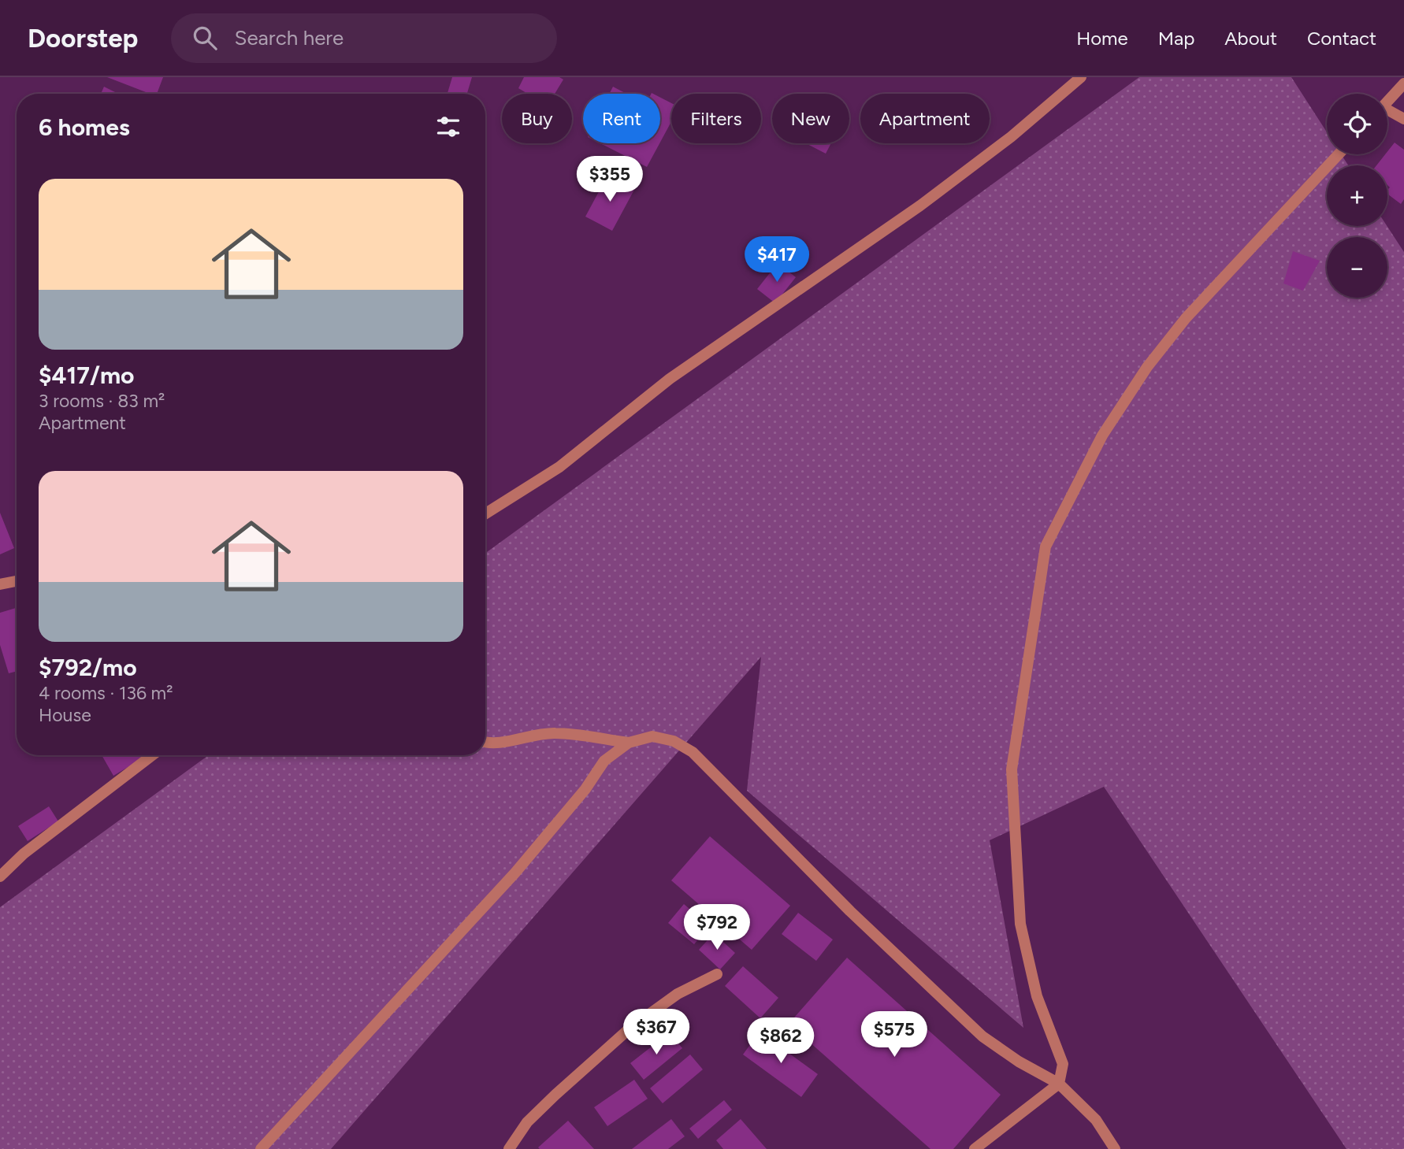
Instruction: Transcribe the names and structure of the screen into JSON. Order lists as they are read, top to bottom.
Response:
{
  "page": {
    "header": "Doorstep",
    "search": "Search here",
    "nav": [
      "Home",
      "Map",
      "About",
      "Contact"
    ],
    "map_buttons": ["+", "−"],
    "chip": [
      "Buy",
      "Rent",
      "Filters",
      "New",
      "Apartment"
    ],
    "heading": "6 homes",
    "price": [
      "$355",
      "$417",
      "$792",
      "$367",
      "$575",
      "$862"
    ],
    "list": [
      {
        "name": "$417/mo",
        "note": "3 rooms · 83 m² · Apartment"
      },
      {
        "name": "$792/mo",
        "note": "4 rooms · 136 m² · House"
      }
    ]
  }
}
